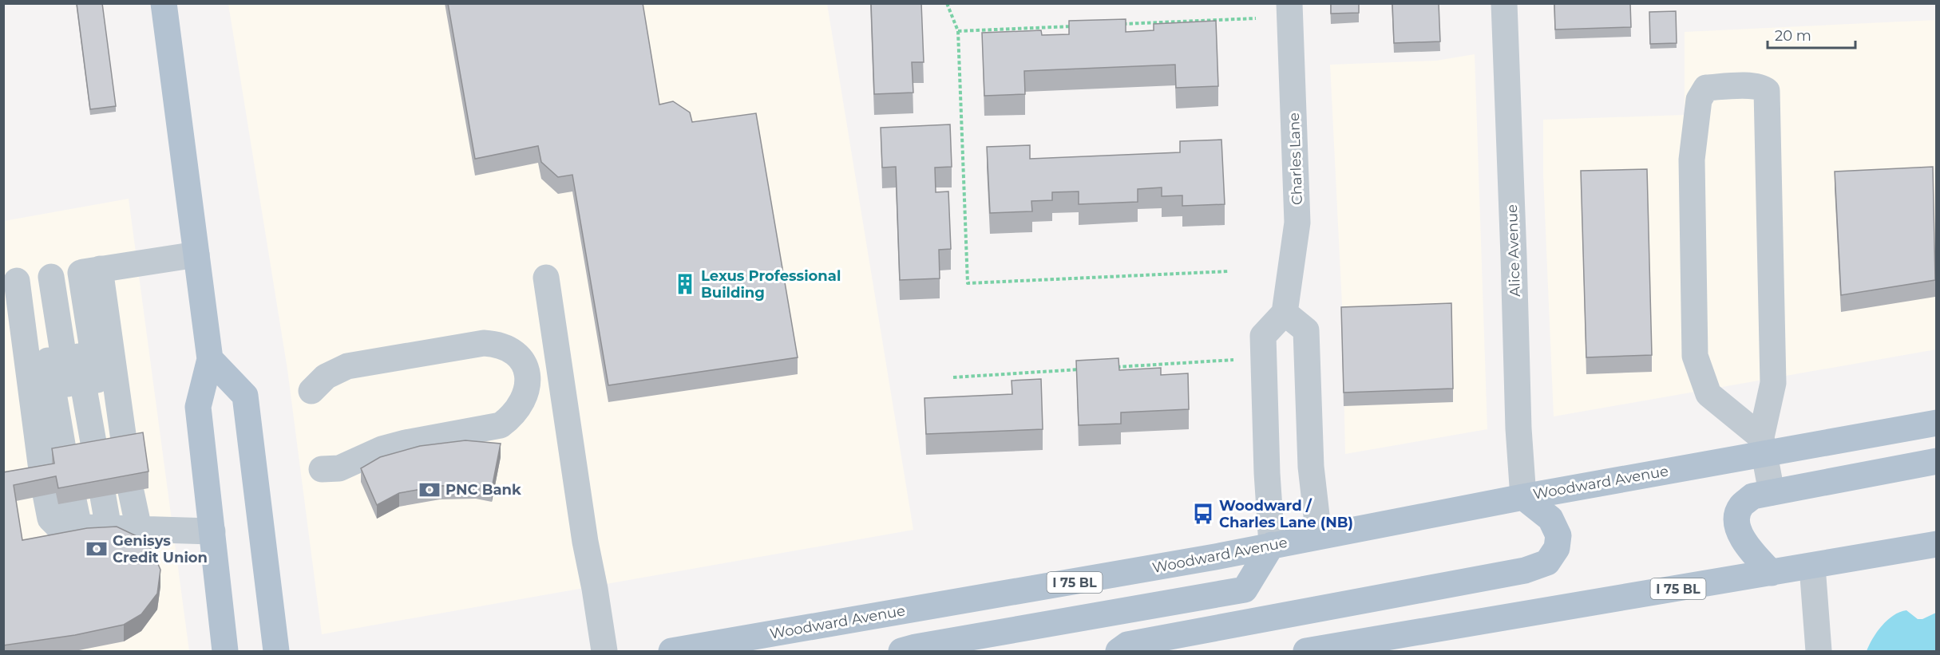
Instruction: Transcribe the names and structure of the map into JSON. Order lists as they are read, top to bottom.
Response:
{
  "streets": {
    "main road": ["Woodward Avenue", "I 75 BL"],
    "street": ["Charles Lane", "Alice Avenue"]
  },
  "crossings": [
    ["Alice Avenue", "Woodward Avenue"]
  ],
  "places": {
    "building": ["Lexus Professional Building"],
    "bank": ["PNC Bank", "Genisys Credit Union"],
    "bus stop": ["Woodward / Charles Lane (NB)"]
  },
  "scale_bar": "20 m"
}
